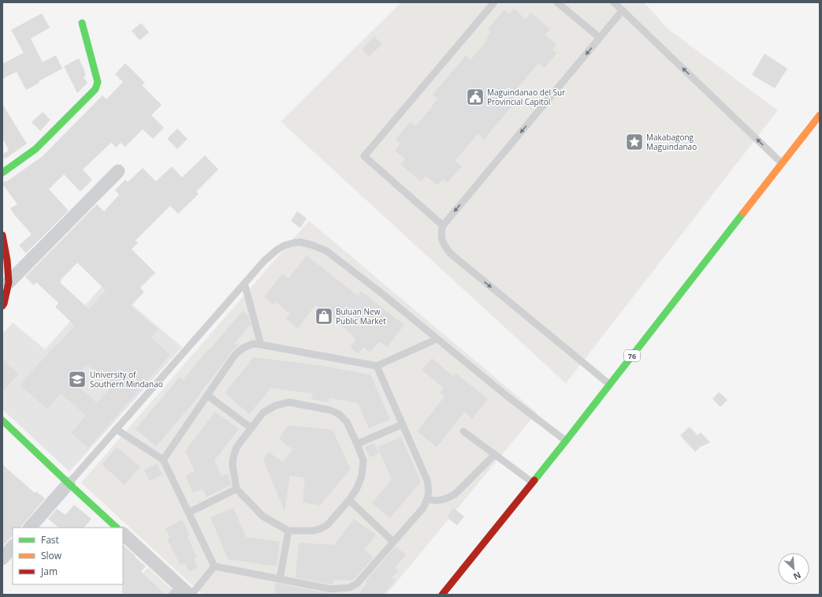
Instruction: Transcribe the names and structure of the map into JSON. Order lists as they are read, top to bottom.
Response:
{
  "streets": {
    "main road": ["76"]
  },
  "places": {
    "public building": ["Maguindanao del Sur Provincial Capitol"],
    "place": ["Makabagong Maguindanao"],
    "shop": ["Buluan New Public Market"],
    "school or university": ["University of Southern Mindanao"]
  },
  "legend": ["Fast", "Slow", "Jam"],
  "north": "bottom right"
}
